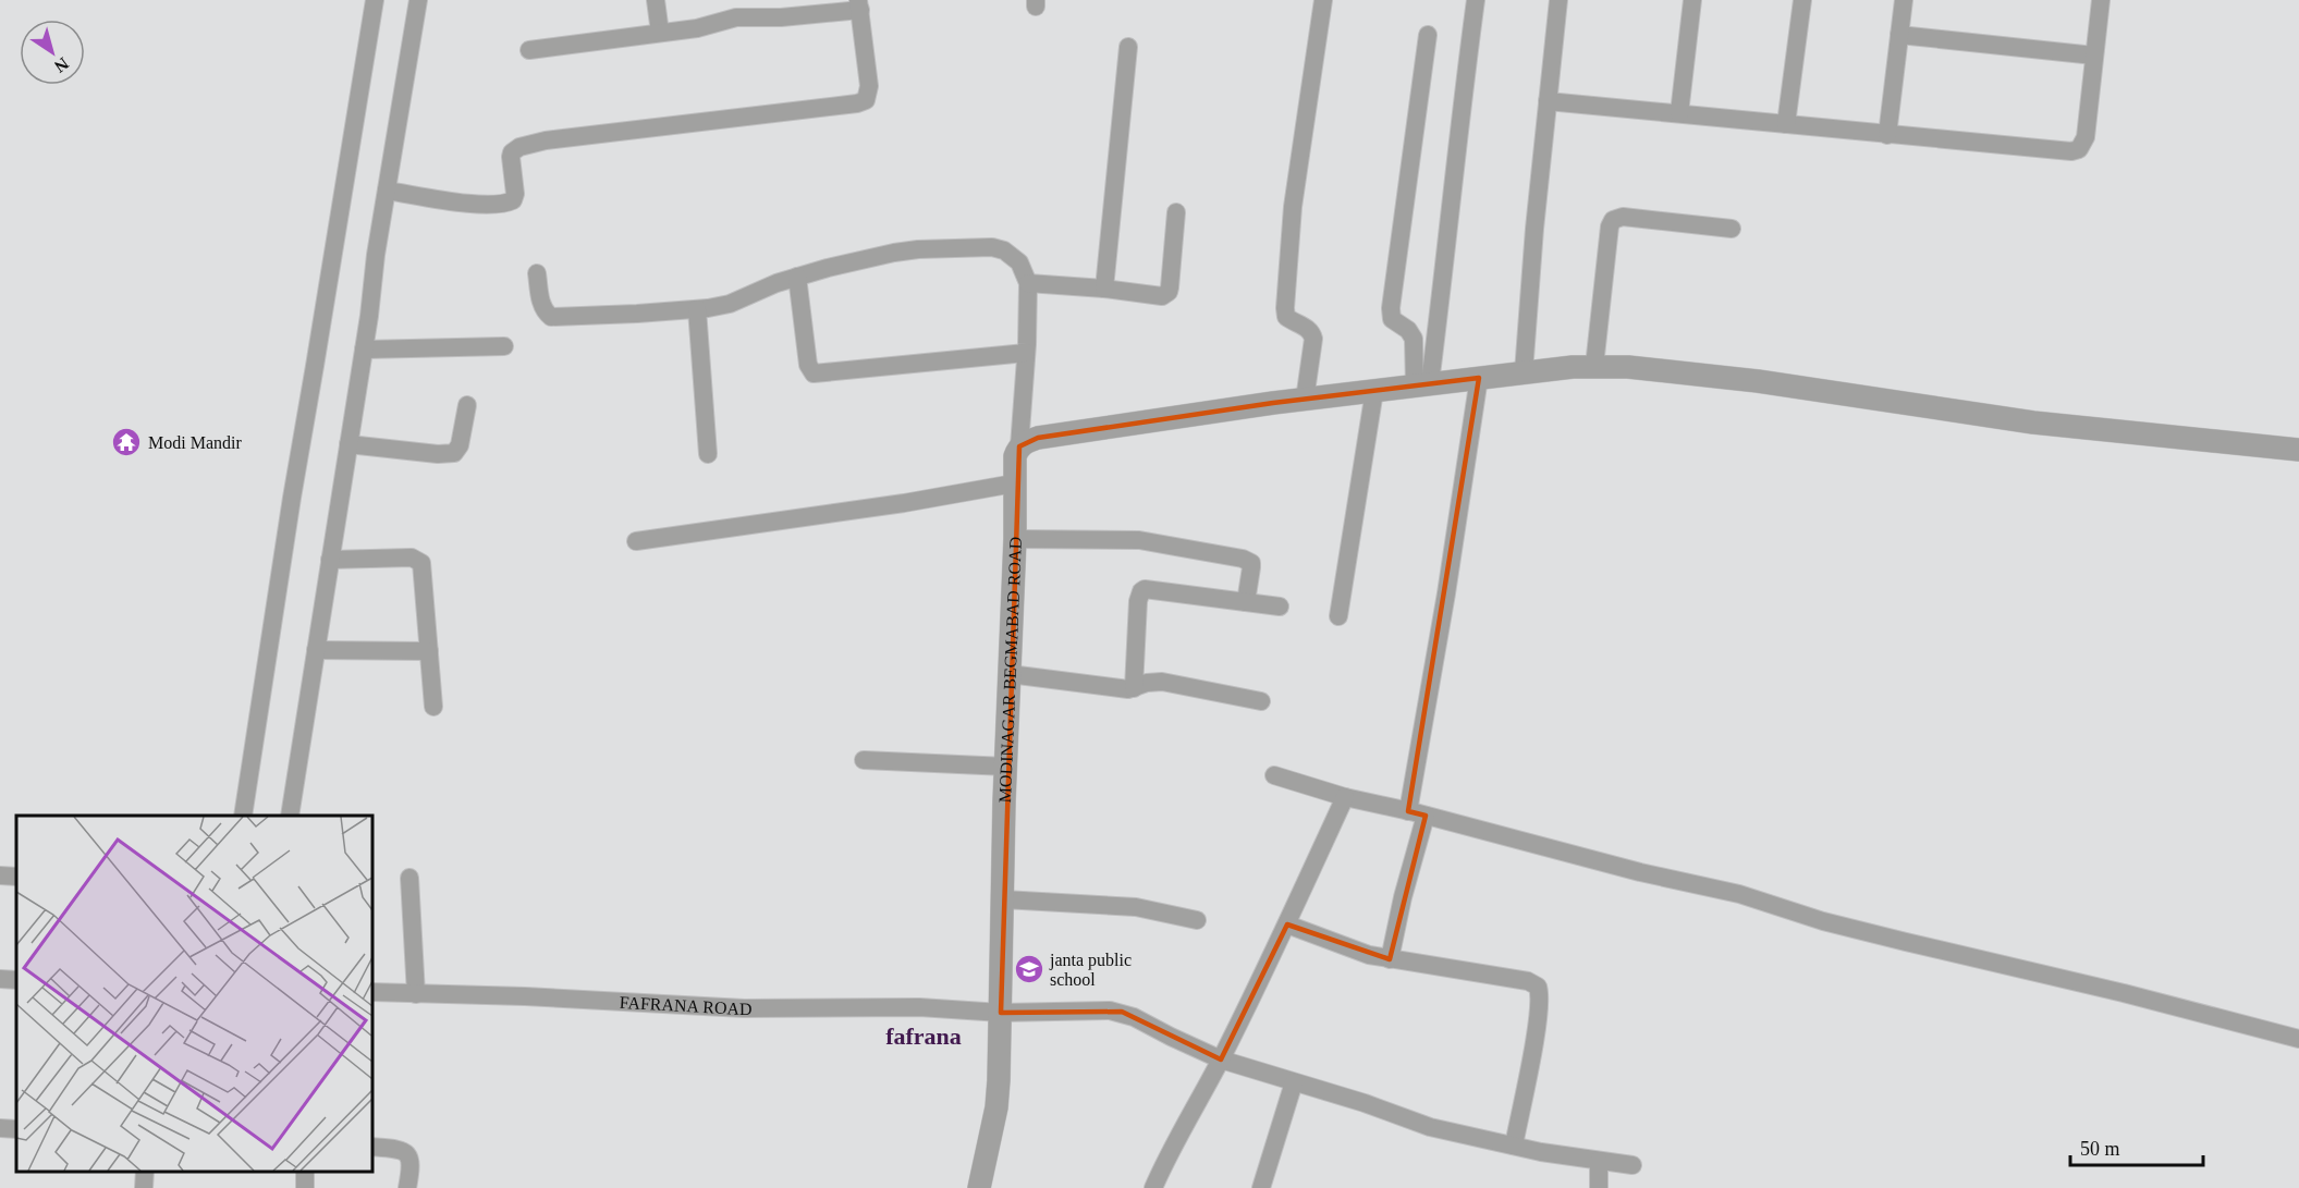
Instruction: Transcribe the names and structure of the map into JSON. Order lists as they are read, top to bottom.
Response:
{
  "streets": {
    "street": ["MODINAGAR BEGMABAD ROAD", "FAFRANA ROAD"]
  },
  "crossings": [
    ["MODINAGAR BEGMABAD ROAD", "FAFRANA ROAD"]
  ],
  "districts": ["fafrana"],
  "places": {
    "temple": ["Modi Mandir"],
    "school or university": ["janta public school"]
  },
  "scale_bar": "50 m",
  "north": "bottom right"
}
